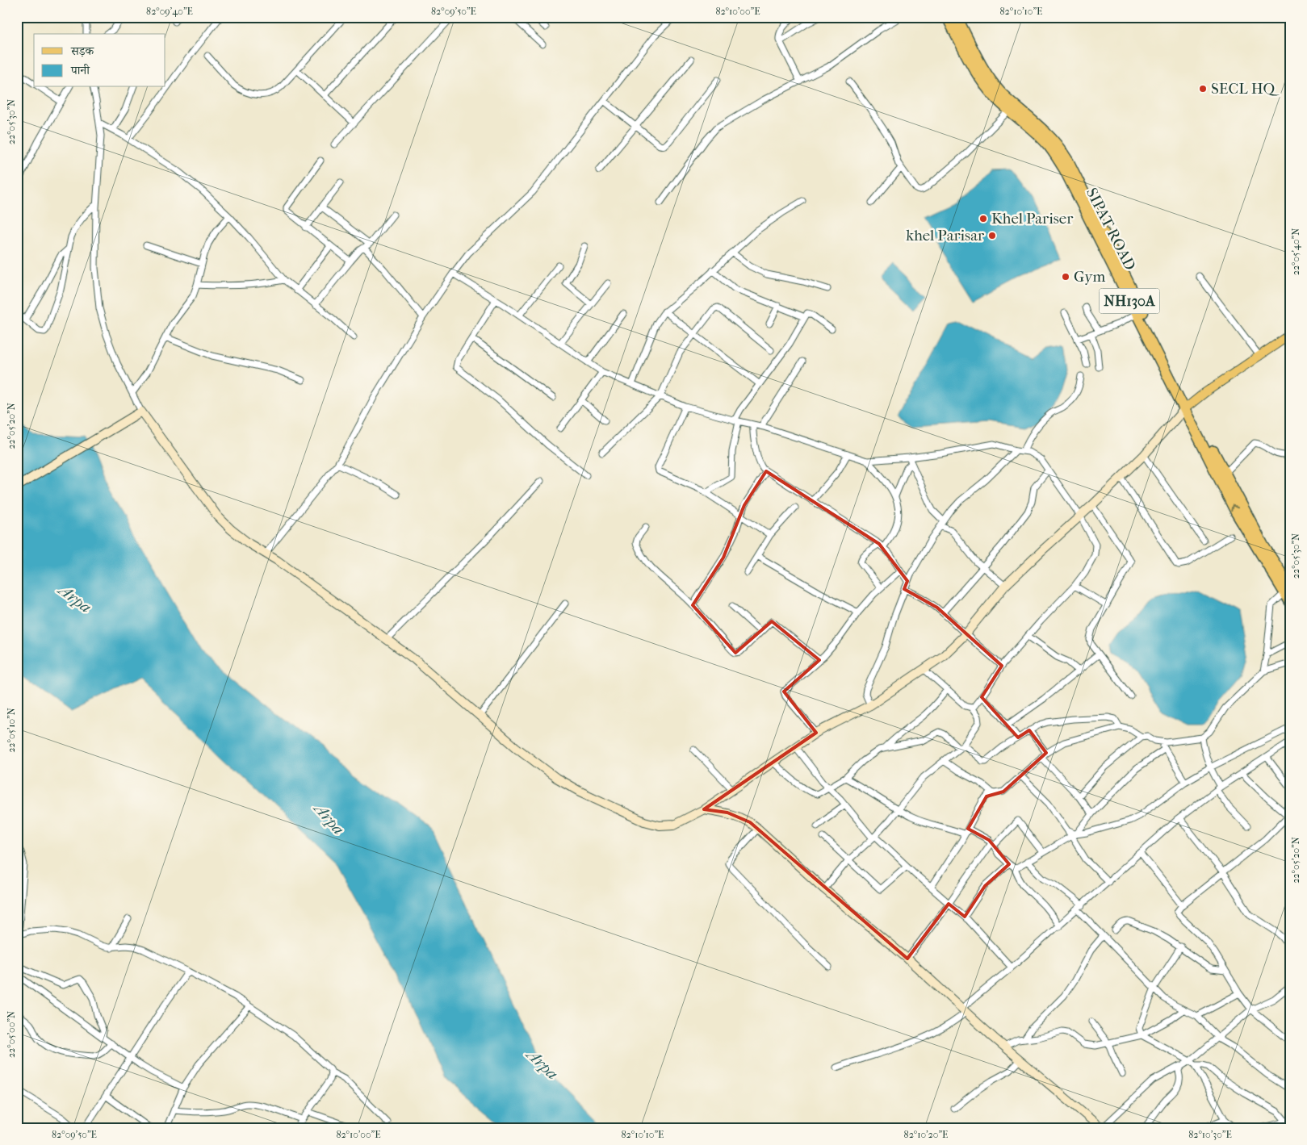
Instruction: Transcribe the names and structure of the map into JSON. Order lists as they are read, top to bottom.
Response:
{
  "streets": {
    "highway": ["SIPAT ROAD", "NH130A"]
  },
  "water": ["Arpa"],
  "places": [
    "SECL HQ",
    "Khel Pariser",
    "khel Parisar",
    "Gym"
  ],
  "legend": ["सड़क", "पानी"],
  "coordinates": [
    "82°09'40\"E",
    "82°09'50\"E",
    "82°10'00\"E",
    "82°10'10\"E",
    "22°05'30\"N",
    "22°05'40\"N",
    "22°05'20\"N",
    "22°05'10\"N",
    "22°05'00\"N",
    "82°10'20\"E",
    "82°10'30\"E"
  ]
}
